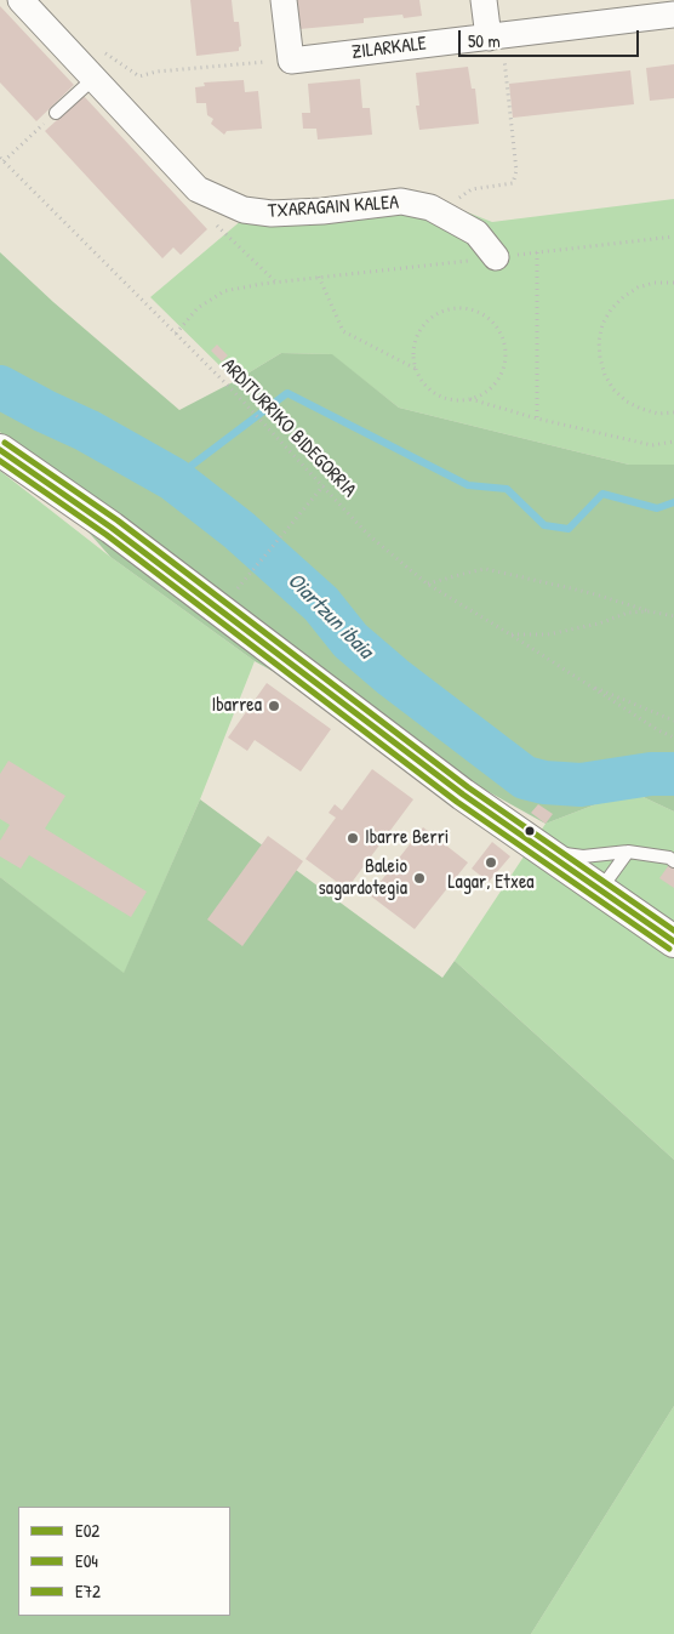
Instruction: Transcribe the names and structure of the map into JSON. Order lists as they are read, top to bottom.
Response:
{
  "streets": {
    "street": ["ZILARKALE", "TXARAGAIN KALEA"],
    "path": ["ARDITURRIKO BIDEGORRIA"]
  },
  "water": ["Oiartzun ibaia"],
  "places": [
    "Ibarrea",
    "Ibarre Berri",
    "Lagar, Etxea",
    "Baleio sagardotegia"
  ],
  "lines": ["transit line E72", "transit line E02", "transit line E04"],
  "legend": ["E02", "E04", "E72"],
  "scale_bar": "50 m"
}
